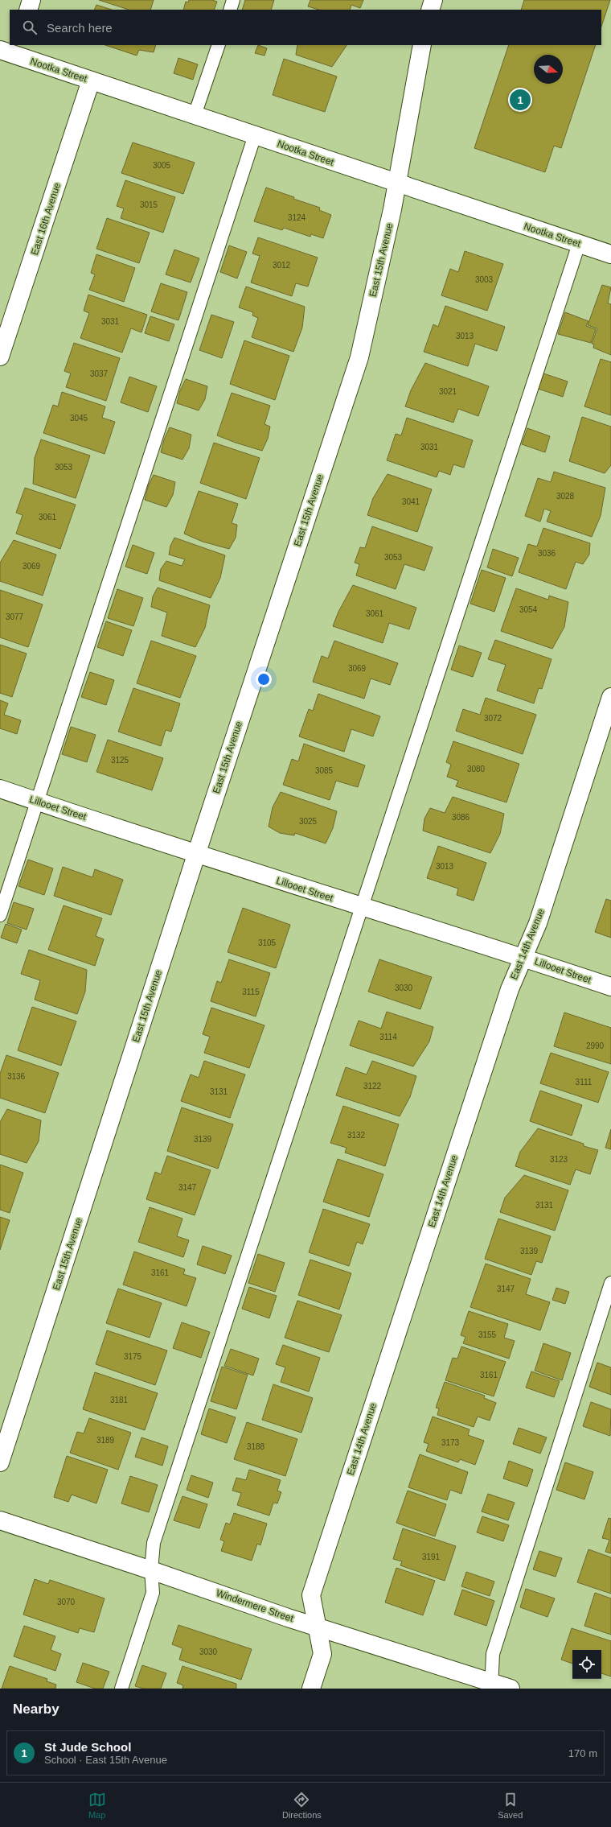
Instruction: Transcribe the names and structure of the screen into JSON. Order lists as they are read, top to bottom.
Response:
{
  "streets": {
    "street": [
      "Nootka Street",
      "East 16th Avenue",
      "East 15th Avenue",
      "Lillooet Street",
      "East 14th Avenue",
      "Windermere Street"
    ]
  },
  "crossings": [
    ["Nootka Street", "East 16th Avenue"],
    ["Nootka Street", "East 15th Avenue"],
    ["East 15th Avenue", "Lillooet Street"],
    ["Lillooet Street", "East 14th Avenue"],
    ["East 14th Avenue", "Windermere Street"]
  ],
  "house_numbers": [
    "3005",
    "3015",
    "3124",
    "3012",
    "3003",
    "3031",
    "3013",
    "3037",
    "3021",
    "3045",
    "3031",
    "3053",
    "3028",
    "3041",
    "3061",
    "3036",
    "3053",
    "3069",
    "3054",
    "3061",
    "3077",
    "3069",
    "3072",
    "3125",
    "3080",
    "3085",
    "3086",
    "3025",
    "3013",
    "3105",
    "3030",
    "3115",
    "3114",
    "2990",
    "3136",
    "3111",
    "3122",
    "3131",
    "3132",
    "3139",
    "3123",
    "3147",
    "3131",
    "3139",
    "3161",
    "3147",
    "3155",
    "3175",
    "3161",
    "3181",
    "3189",
    "3173",
    "3188",
    "3191",
    "3070",
    "3030"
  ],
  "north": "right",
  "page": {
    "search": "Search here",
    "pins": "1",
    "heading": "Nearby",
    "list": [
      {
        "mark": "1",
        "name": "St Jude School",
        "note": "School · East 15th Avenue",
        "value": "170 m"
      }
    ],
    "nav": ["Map", "Directions", "Saved"]
  }
}
